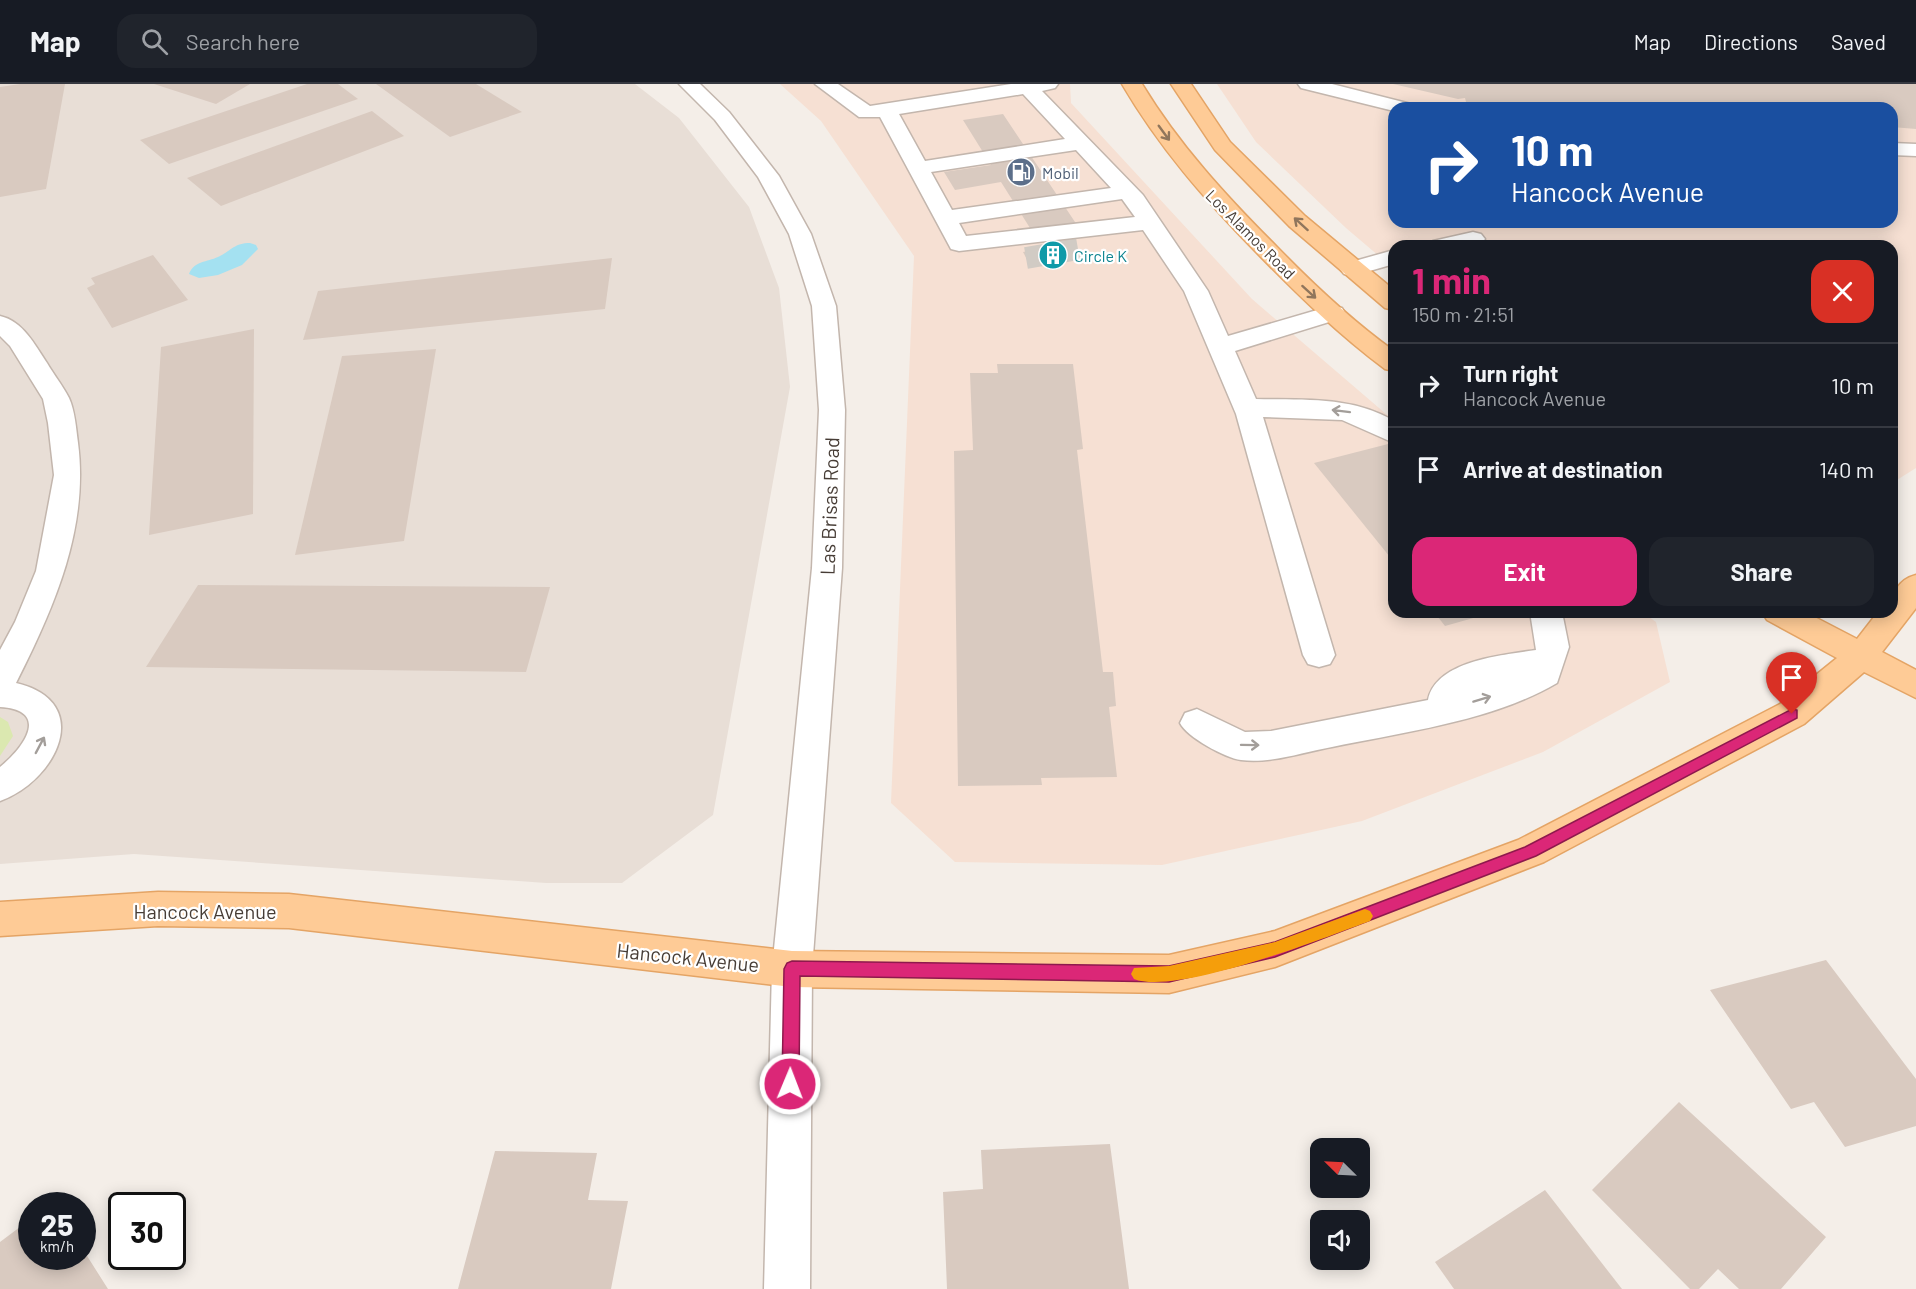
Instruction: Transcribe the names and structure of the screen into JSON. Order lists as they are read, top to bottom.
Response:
{
  "streets": {
    "main road": ["Los Alamos Road", "Hancock Avenue"],
    "street": ["Las Brisas Road"]
  },
  "crossings": [
    ["Las Brisas Road", "Hancock Avenue"]
  ],
  "places": {
    "fuel station": ["Mobil"],
    "building": ["Circle K"]
  },
  "north": "top left",
  "page": {
    "header": "Map",
    "search": "Search here",
    "nav": ["Map", "Directions", "Saved"],
    "turn": ["10 m", "Hancock Avenue"],
    "heading": ["1 min", "150 m · 21:51"],
    "list": [
      {
        "name": "Turn right",
        "note": "Hancock Avenue",
        "value": "10 m"
      },
      {
        "name": "Arrive at destination",
        "value": "140 m"
      }
    ],
    "buttons": ["Exit", "Share"],
    "speed": "25 km/h",
    "limit": "30"
  }
}
